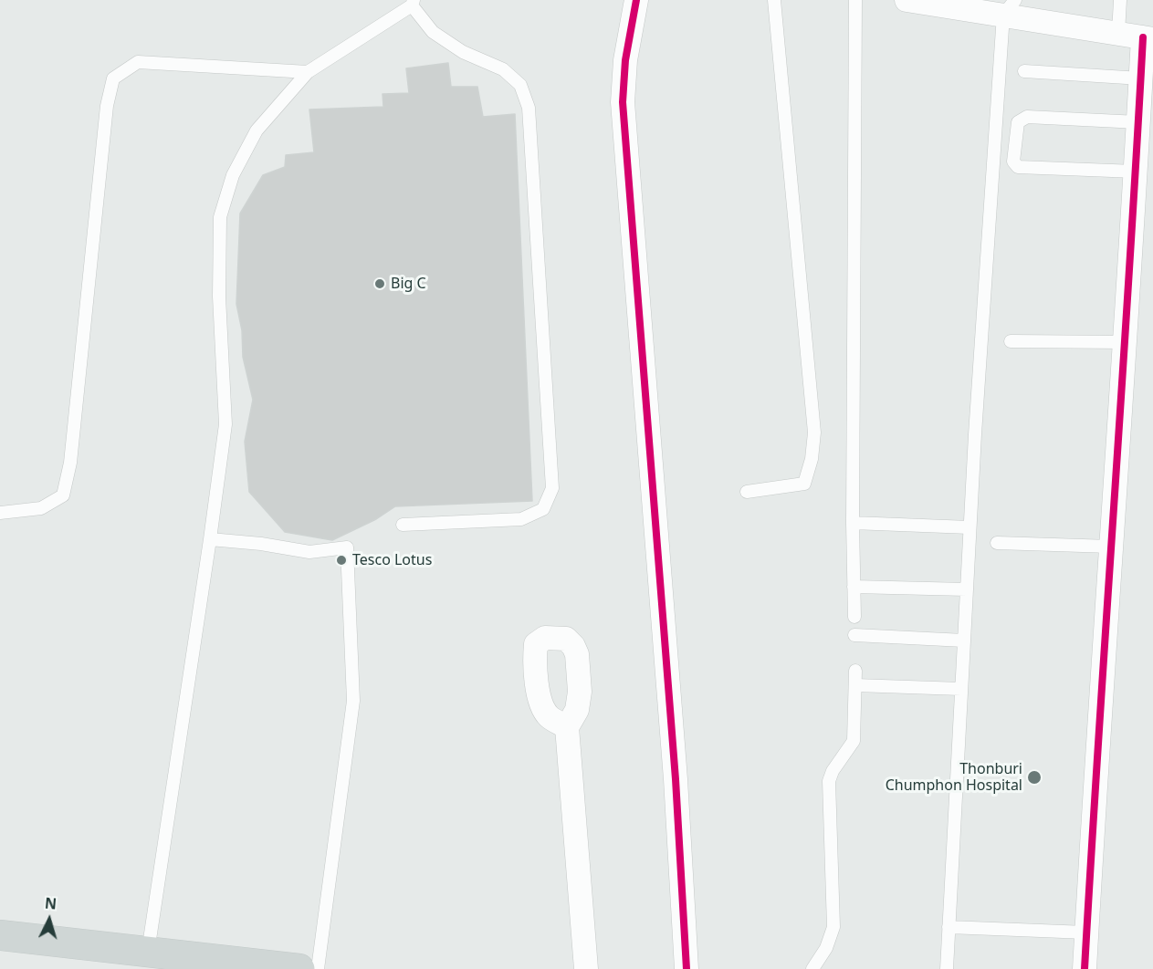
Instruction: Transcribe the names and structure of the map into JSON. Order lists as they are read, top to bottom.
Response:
{
  "places": ["Big C", "Tesco Lotus", "Thonburi Chumphon Hospital"],
  "north": "top"
}
